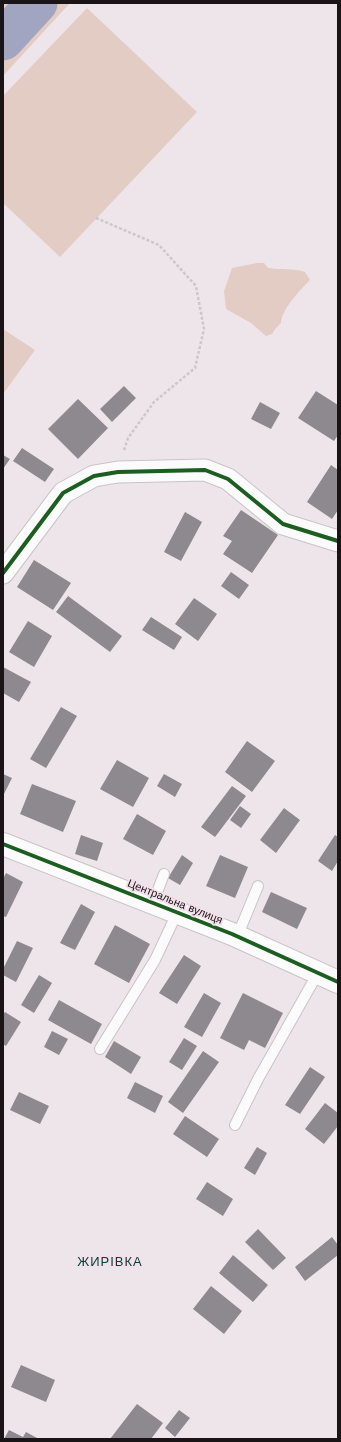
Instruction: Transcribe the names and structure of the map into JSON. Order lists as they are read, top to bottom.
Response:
{
  "streets": {
    "street": ["Центральна вулиця"]
  },
  "districts": ["ЖИРІВКА"]
}
